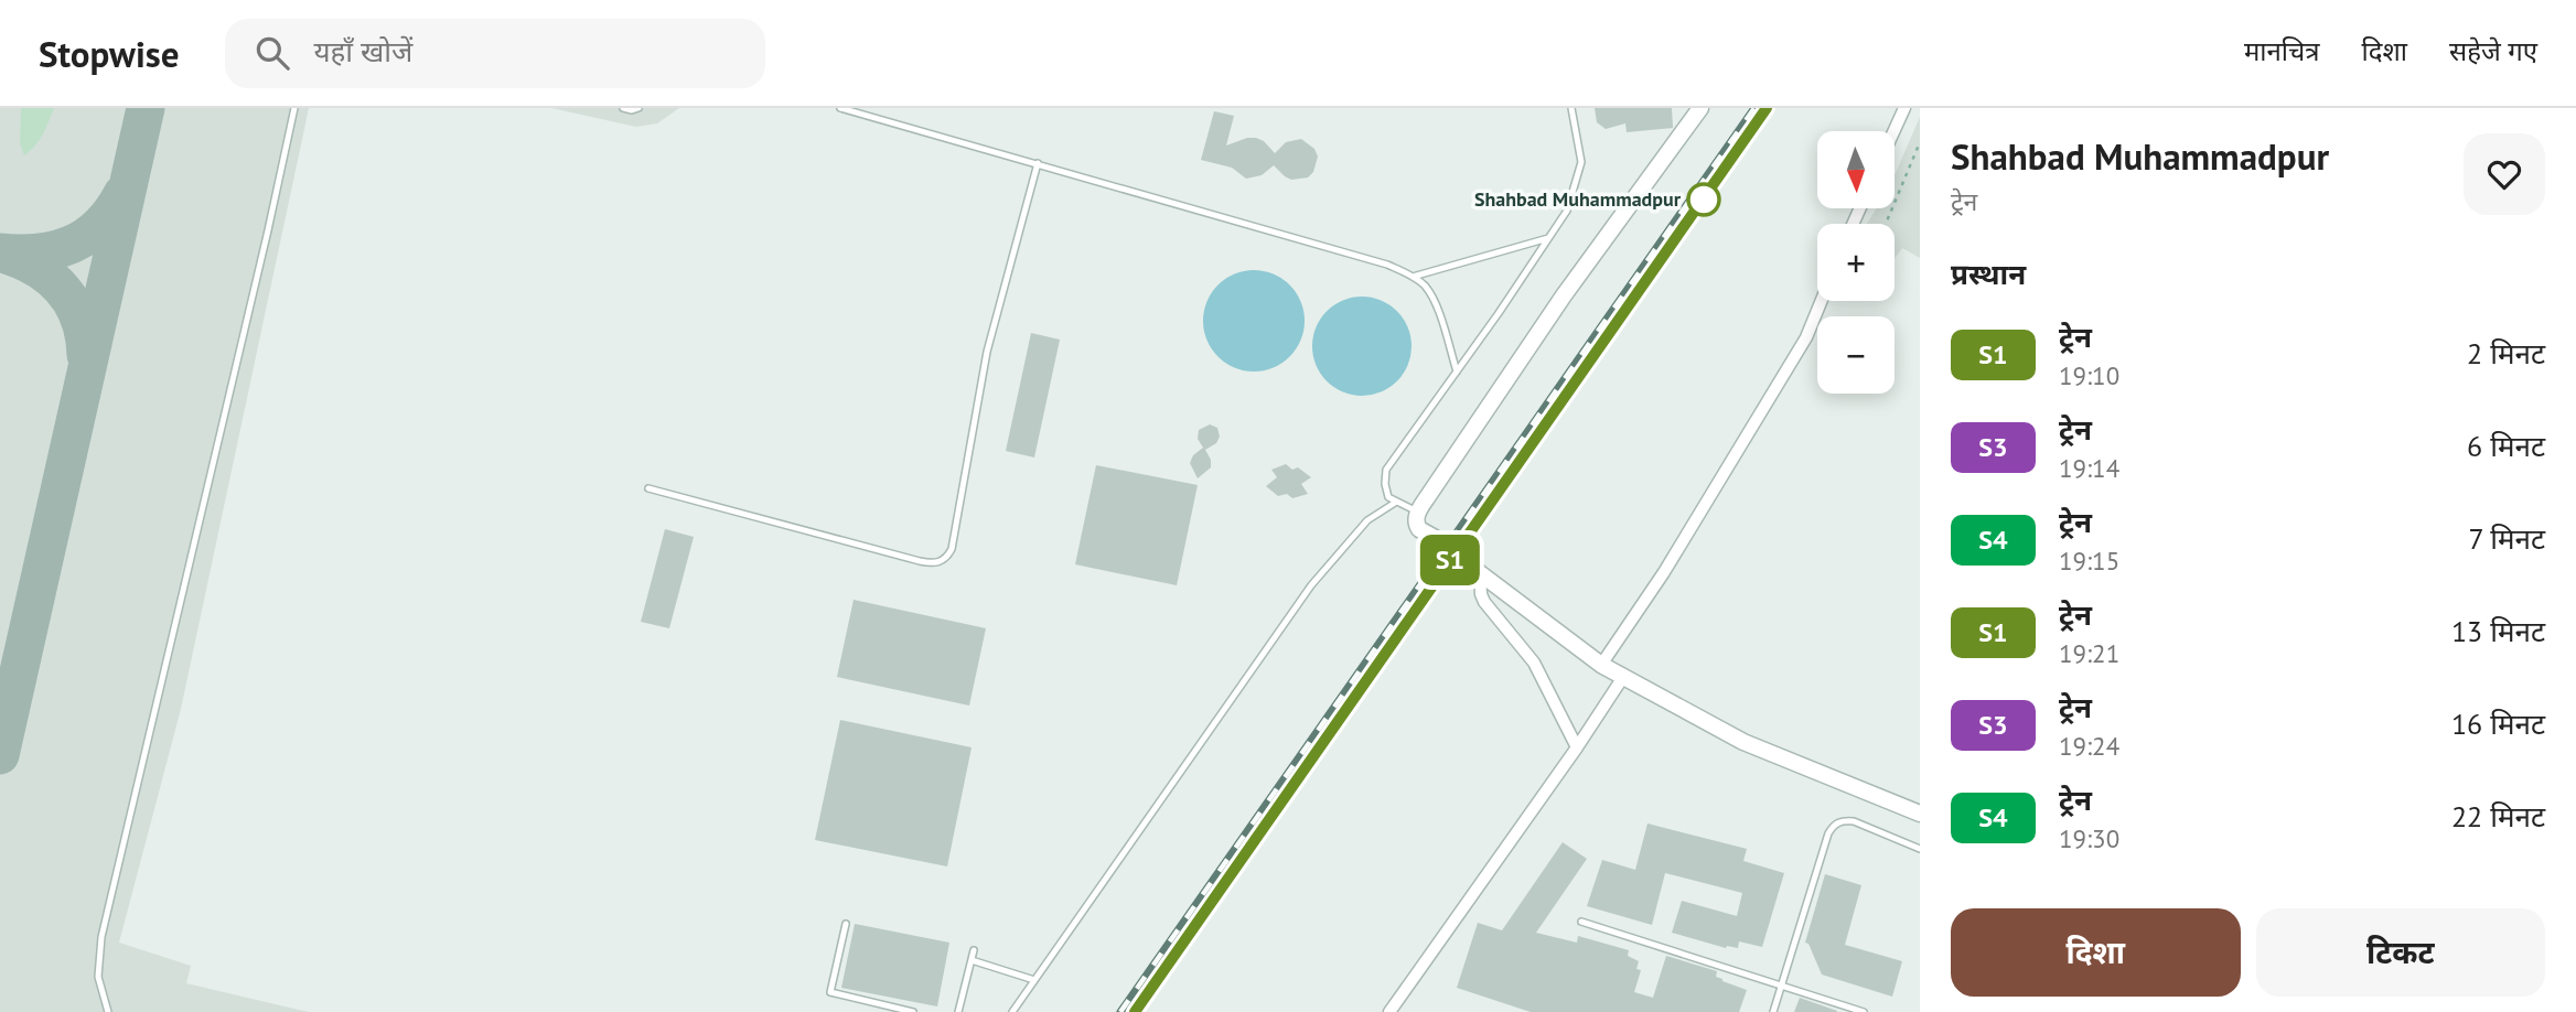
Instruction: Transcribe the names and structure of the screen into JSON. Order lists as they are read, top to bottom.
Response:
{
  "places": ["Shahbad Muhammadpur"],
  "north": "bottom",
  "page": {
    "header": "Stopwise",
    "search": "यहाँ खोजें",
    "nav": ["मानचित्र", "दिशा", "सहेजे गए"],
    "on_map": "S1",
    "heading": [
      ["Shahbad Muhammadpur", "ट्रेन"],
      "प्रस्थान"
    ],
    "map_buttons": ["+", "−"],
    "list": [
      {
        "mark": "S1",
        "name": "ट्रेन",
        "note": "19:10",
        "value": "2 मिनट"
      },
      {
        "mark": "S3",
        "name": "ट्रेन",
        "note": "19:14",
        "value": "6 मिनट"
      },
      {
        "mark": "S4",
        "name": "ट्रेन",
        "note": "19:15",
        "value": "7 मिनट"
      },
      {
        "mark": "S1",
        "name": "ट्रेन",
        "note": "19:21",
        "value": "13 मिनट"
      },
      {
        "mark": "S3",
        "name": "ट्रेन",
        "note": "19:24",
        "value": "16 मिनट"
      },
      {
        "mark": "S4",
        "name": "ट्रेन",
        "note": "19:30",
        "value": "22 मिनट"
      }
    ],
    "buttons": ["दिशा", "टिकट"]
  }
}
